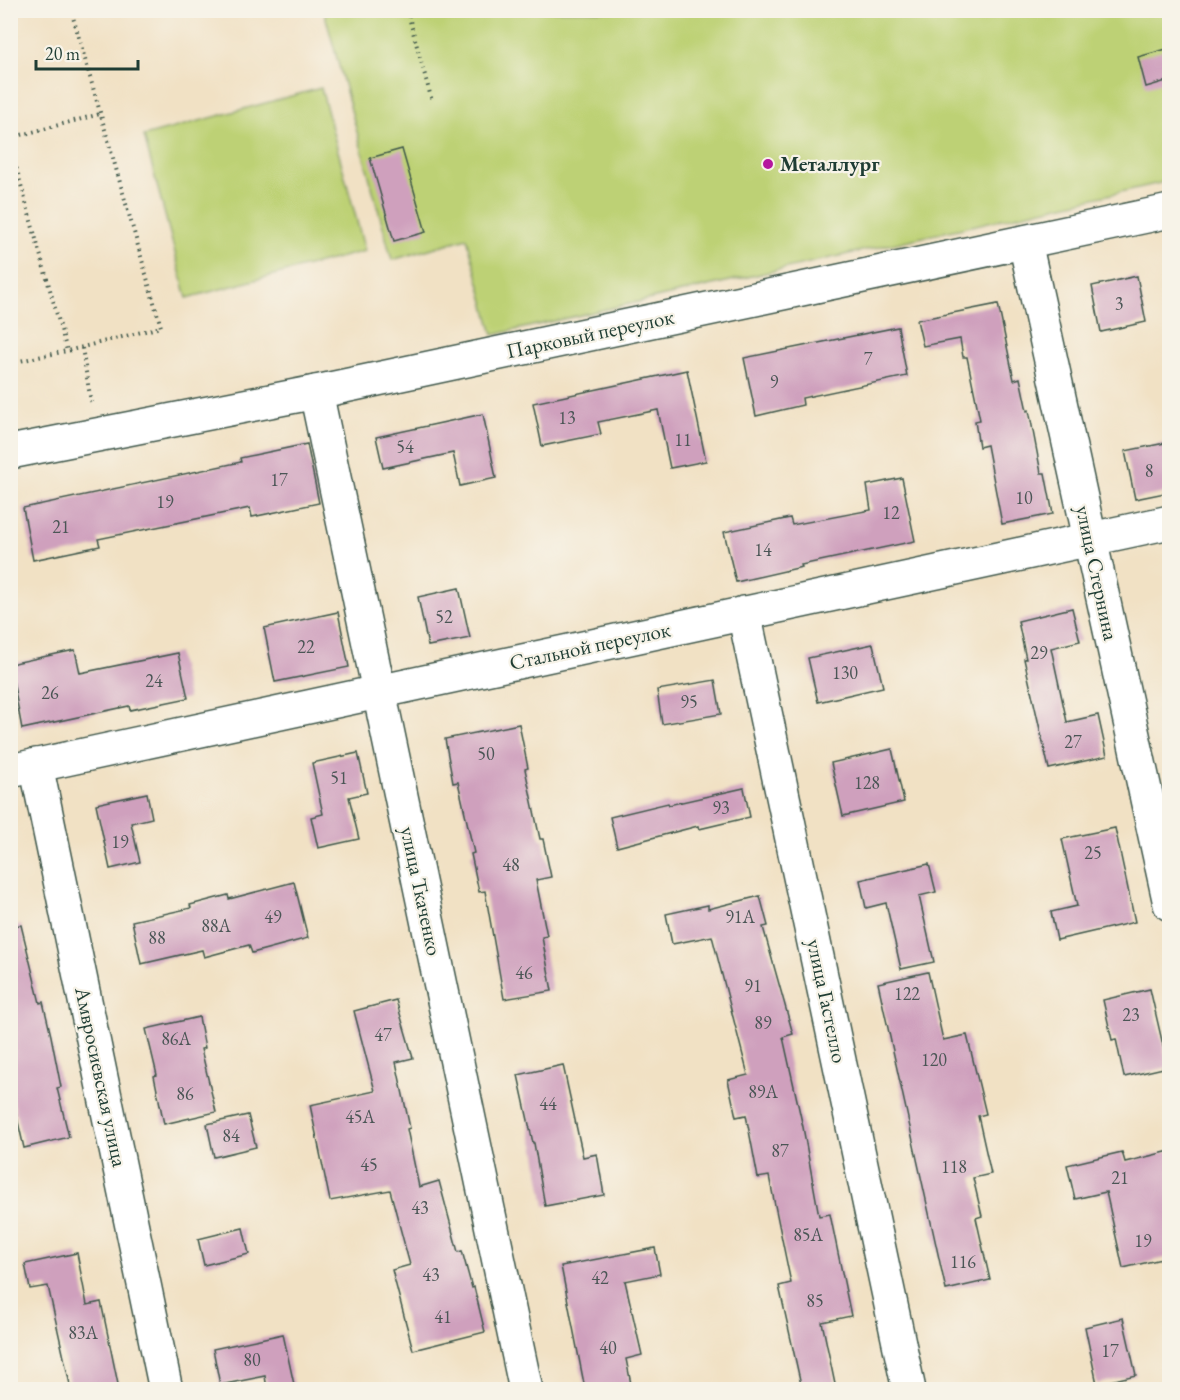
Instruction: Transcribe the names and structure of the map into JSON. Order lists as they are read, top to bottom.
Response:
{
  "streets": {
    "street": [
      "Парковый переулок",
      "улица Стернина",
      "Стальной переулок",
      "улица Ткаченко",
      "улица Гастелло",
      "Амвросиевская улица"
    ]
  },
  "crossings": [
    ["Парковый переулок", "улица Стернина"],
    ["Парковый переулок", "улица Ткаченко"],
    ["улица Стернина", "Стальной переулок"],
    ["Стальной переулок", "улица Ткаченко"],
    ["Стальной переулок", "улица Гастелло"],
    ["Стальной переулок", "Амвросиевская улица"]
  ],
  "places": ["Металлург"],
  "house_numbers": [
    "3",
    "7",
    "9",
    "13",
    "11",
    "54",
    "8",
    "17",
    "10",
    "19",
    "12",
    "21",
    "14",
    "52",
    "22",
    "29",
    "130",
    "24",
    "26",
    "95",
    "27",
    "50",
    "51",
    "128",
    "93",
    "19",
    "25",
    "48",
    "49",
    "91А",
    "88А",
    "88",
    "46",
    "91",
    "122",
    "23",
    "89",
    "47",
    "86А",
    "120",
    "89А",
    "86",
    "44",
    "45А",
    "84",
    "87",
    "45",
    "118",
    "21",
    "43",
    "85А",
    "19",
    "116",
    "43",
    "42",
    "85",
    "41",
    "83А",
    "40",
    "17",
    "80"
  ],
  "scale_bar": "20 m"
}
